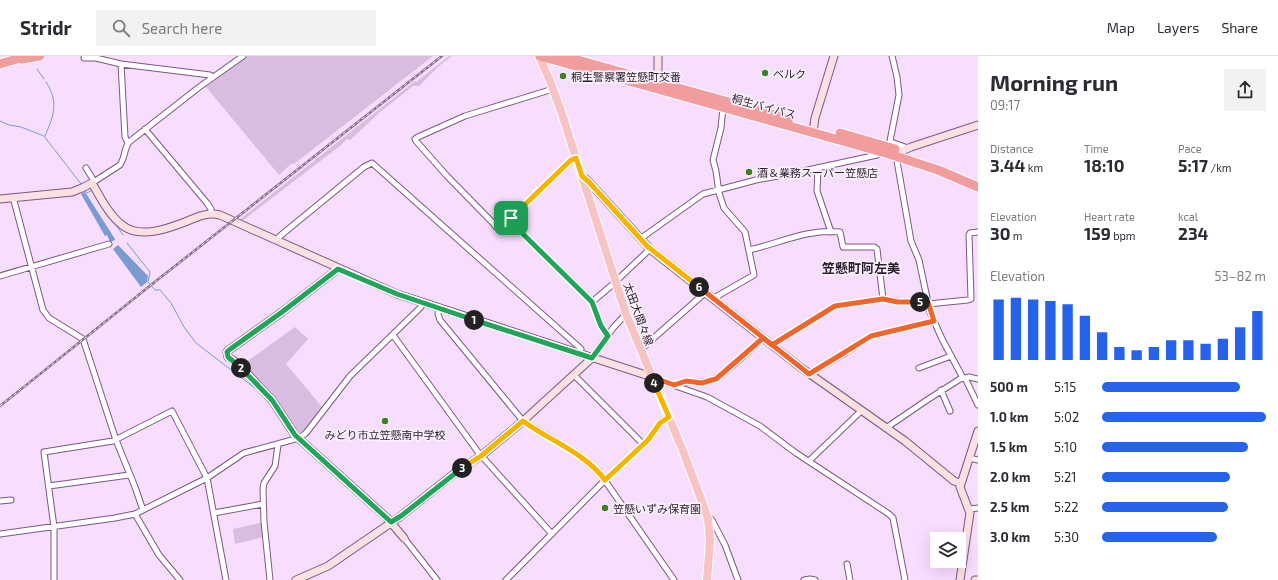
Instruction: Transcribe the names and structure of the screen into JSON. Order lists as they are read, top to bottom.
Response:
{
  "streets": {
    "highway": ["桐生バイパス"],
    "main road": ["太田大間々線"]
  },
  "crossings": [
    ["桐生バイパス", "太田大間々線"]
  ],
  "districts": ["笠懸町阿左美"],
  "places": [
    "ベルク",
    "桐生警察署笠懸町交番",
    "酒＆業務スーパー笠懸店",
    "みどり市立笠懸南中学校",
    "笠懸いずみ保育園"
  ],
  "page": {
    "header": "Stridr",
    "search": "Search here",
    "nav": ["Map", "Layers", "Share"],
    "heading": ["Morning run", "09:17"],
    "stats": [
      ["Distance", "3.44 km"],
      ["Time", "18:10"],
      ["Pace", "5:17 /km"],
      ["Elevation", "30 m"],
      ["Heart rate", "159 bpm"],
      ["kcal", "234"]
    ],
    "chart": ["Elevation", "53–82 m"],
    "pins": [
      "6",
      "5",
      "1",
      "2",
      "4",
      "3"
    ],
    "list": [
      {
        "name": "500 m",
        "note": "5:15"
      },
      {
        "name": "1.0 km",
        "note": "5:02"
      },
      {
        "name": "1.5 km",
        "note": "5:10"
      },
      {
        "name": "2.0 km",
        "note": "5:21"
      },
      {
        "name": "2.5 km",
        "note": "5:22"
      },
      {
        "name": "3.0 km",
        "note": "5:30"
      }
    ]
  }
}
